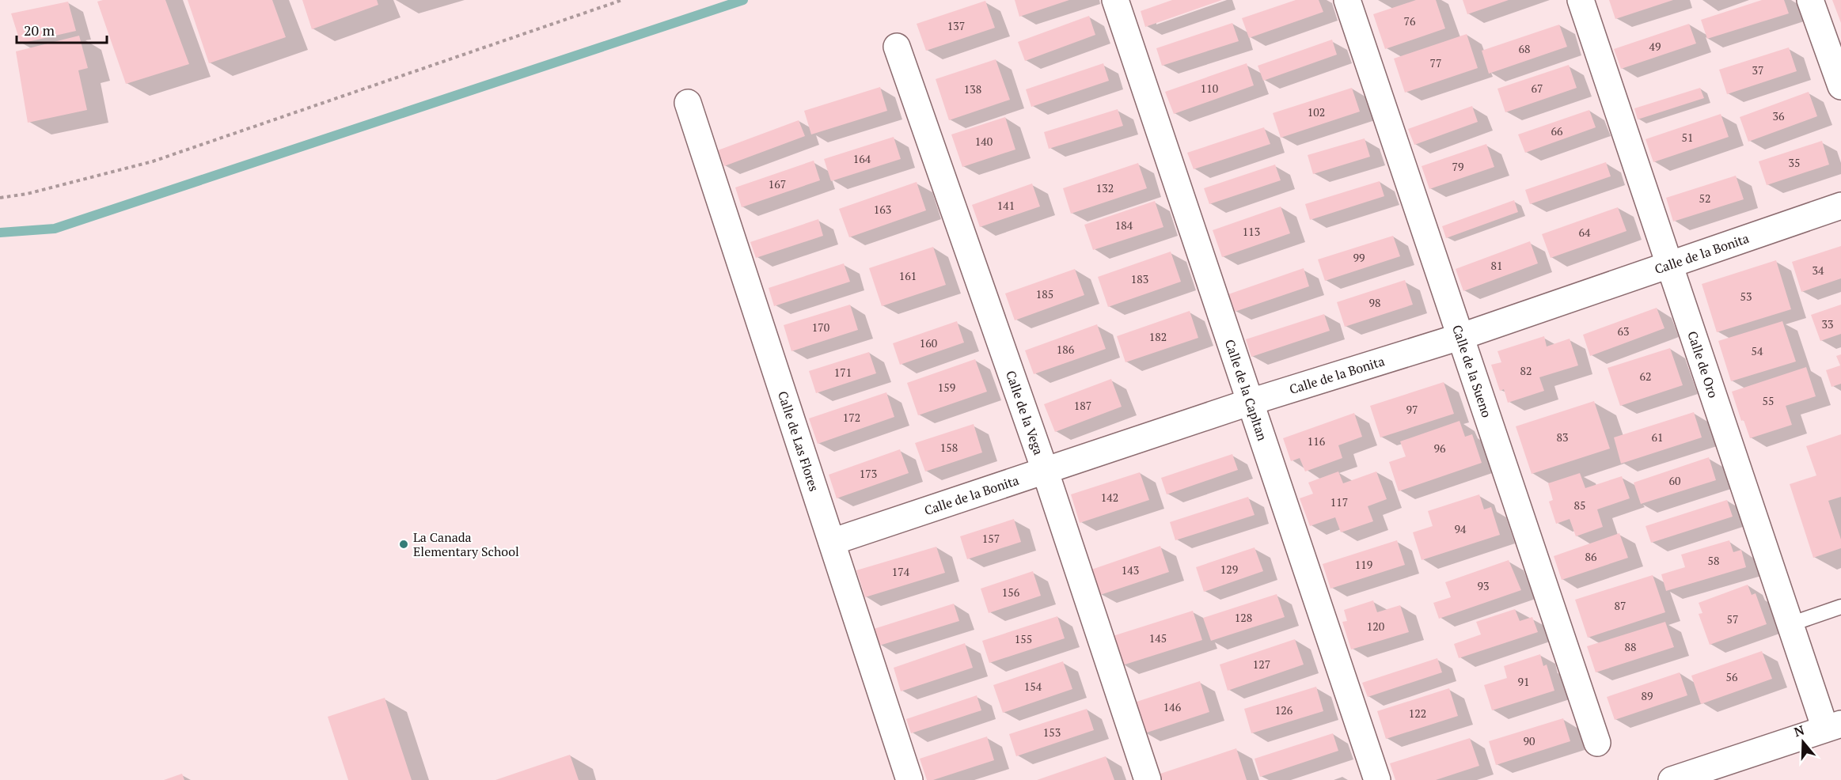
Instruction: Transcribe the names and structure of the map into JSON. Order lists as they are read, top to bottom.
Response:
{
  "streets": {
    "street": [
      "Calle de la Bonita",
      "Calle de Oro",
      "Calle de la Sueno",
      "Calle de la Capltan",
      "Calle de la Vega",
      "Calle de Las Flores"
    ]
  },
  "crossings": [
    ["Calle de la Bonita", "Calle de Oro"],
    ["Calle de la Bonita", "Calle de la Sueno"],
    ["Calle de la Bonita", "Calle de la Capltan"],
    ["Calle de la Bonita", "Calle de la Vega"],
    ["Calle de la Bonita", "Calle de Las Flores"]
  ],
  "places": ["La Canada Elementary School"],
  "house_numbers": [
    "76",
    "137",
    "49",
    "68",
    "77",
    "37",
    "110",
    "67",
    "138",
    "102",
    "36",
    "66",
    "51",
    "140",
    "164",
    "35",
    "79",
    "167",
    "132",
    "52",
    "141",
    "163",
    "184",
    "113",
    "64",
    "99",
    "81",
    "34",
    "161",
    "183",
    "185",
    "53",
    "98",
    "33",
    "170",
    "63",
    "182",
    "160",
    "186",
    "54",
    "82",
    "171",
    "62",
    "159",
    "55",
    "187",
    "97",
    "172",
    "83",
    "61",
    "116",
    "158",
    "96",
    "173",
    "60",
    "142",
    "117",
    "85",
    "94",
    "157",
    "86",
    "58",
    "119",
    "129",
    "143",
    "174",
    "93",
    "156",
    "87",
    "128",
    "57",
    "120",
    "145",
    "155",
    "88",
    "127",
    "56",
    "91",
    "154",
    "89",
    "146",
    "126",
    "122",
    "153",
    "90"
  ],
  "scale_bar": "20 m",
  "north": "top"
}
